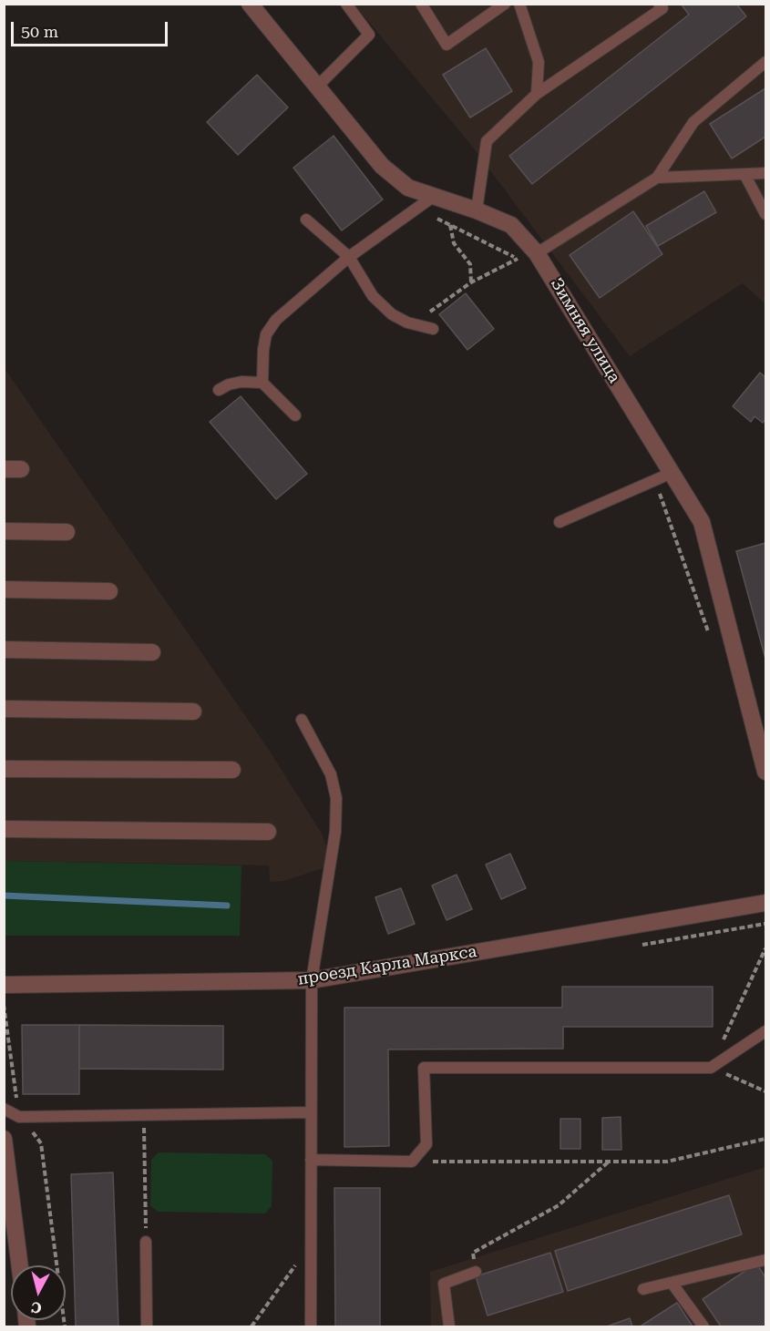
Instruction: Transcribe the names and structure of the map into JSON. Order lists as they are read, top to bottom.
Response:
{
  "streets": {
    "street": ["Зимняя улица", "проезд Карла Маркса"]
  },
  "scale_bar": "50 m",
  "north": "bottom"
}
